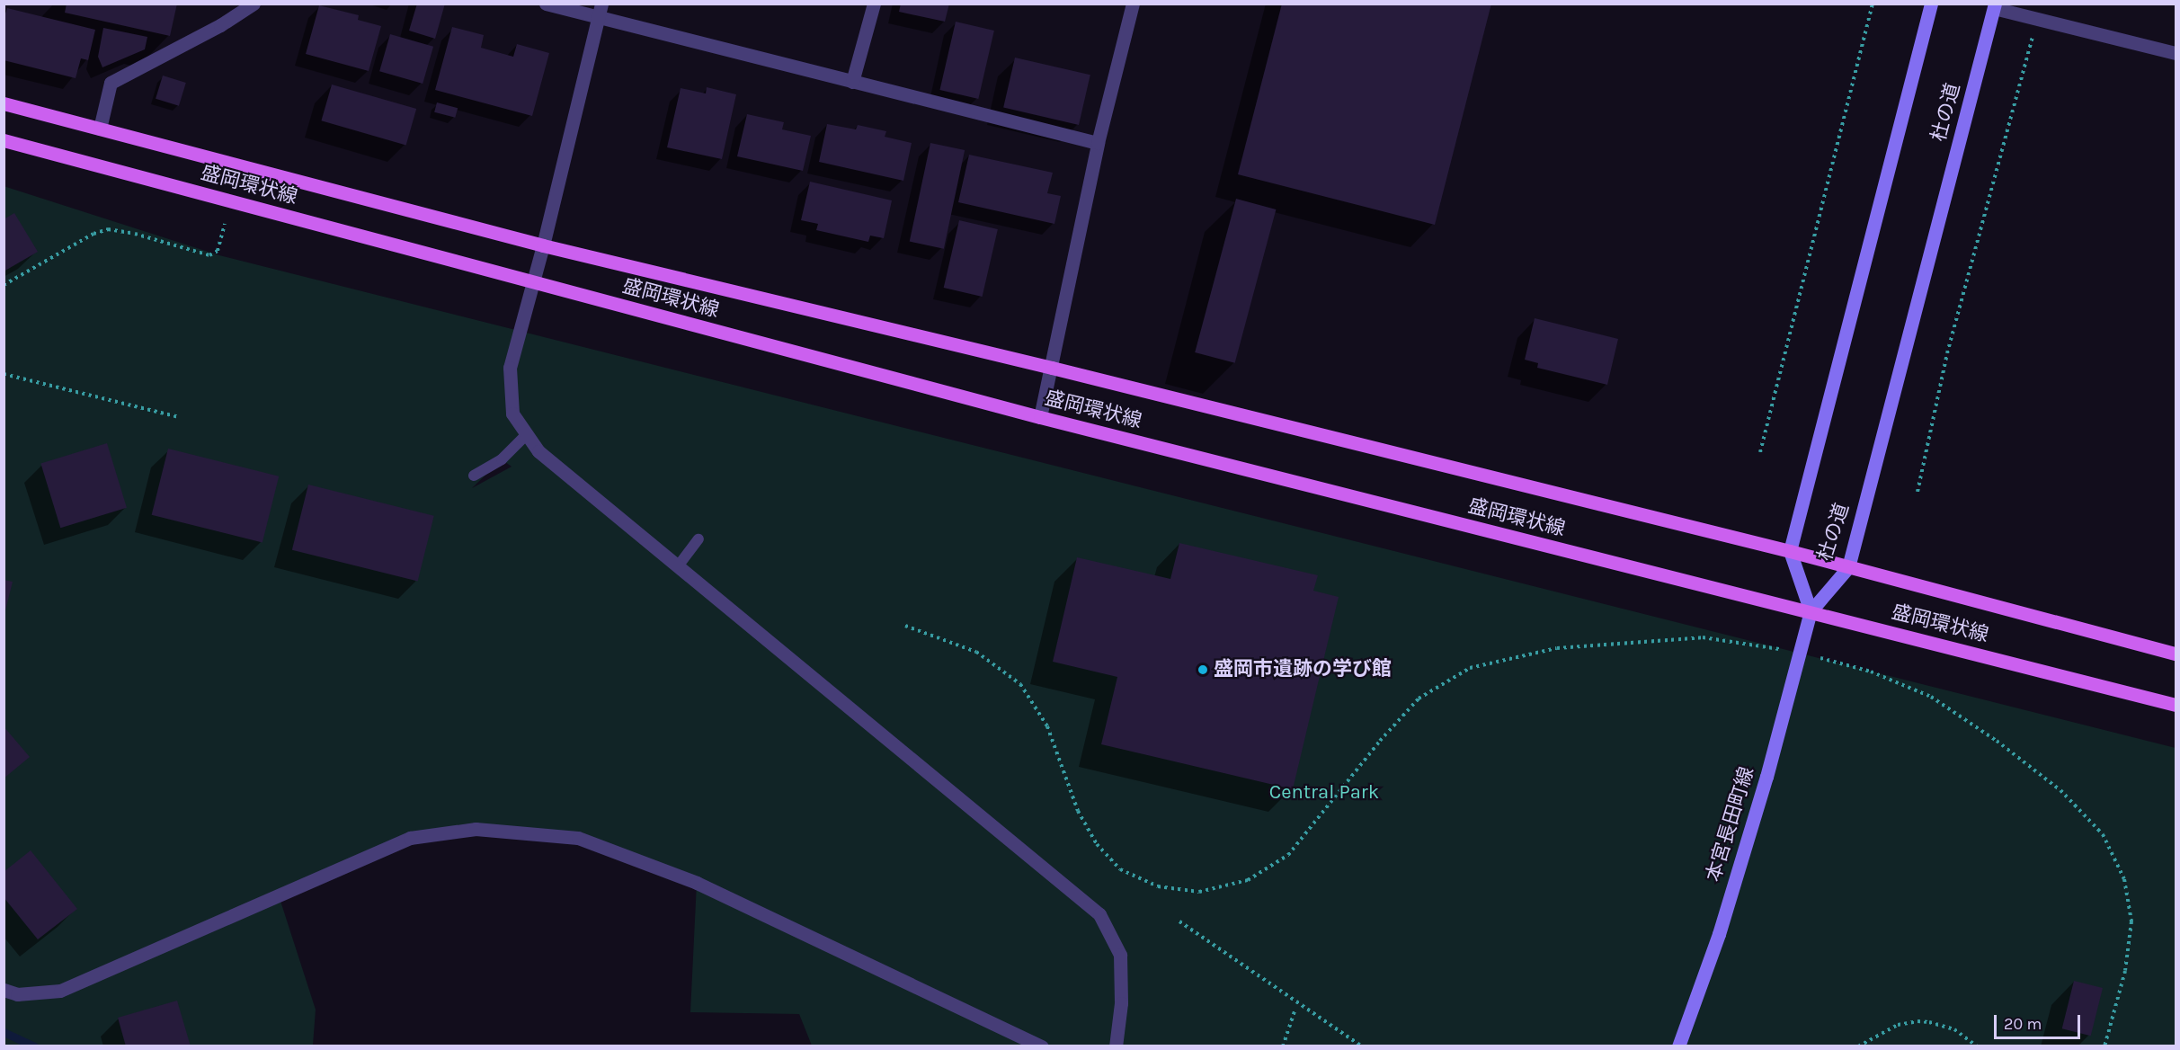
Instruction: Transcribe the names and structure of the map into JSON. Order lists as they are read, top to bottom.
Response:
{
  "streets": {
    "main road": ["杜の道", "盛岡環状線", "本宮長田町線"]
  },
  "crossings": [
    ["杜の道", "盛岡環状線"],
    ["杜の道", "本宮長田町線"],
    ["盛岡環状線", "本宮長田町線"]
  ],
  "parks": ["Central Park"],
  "places": ["盛岡市遺跡の学び館"],
  "scale_bar": "20 m"
}
